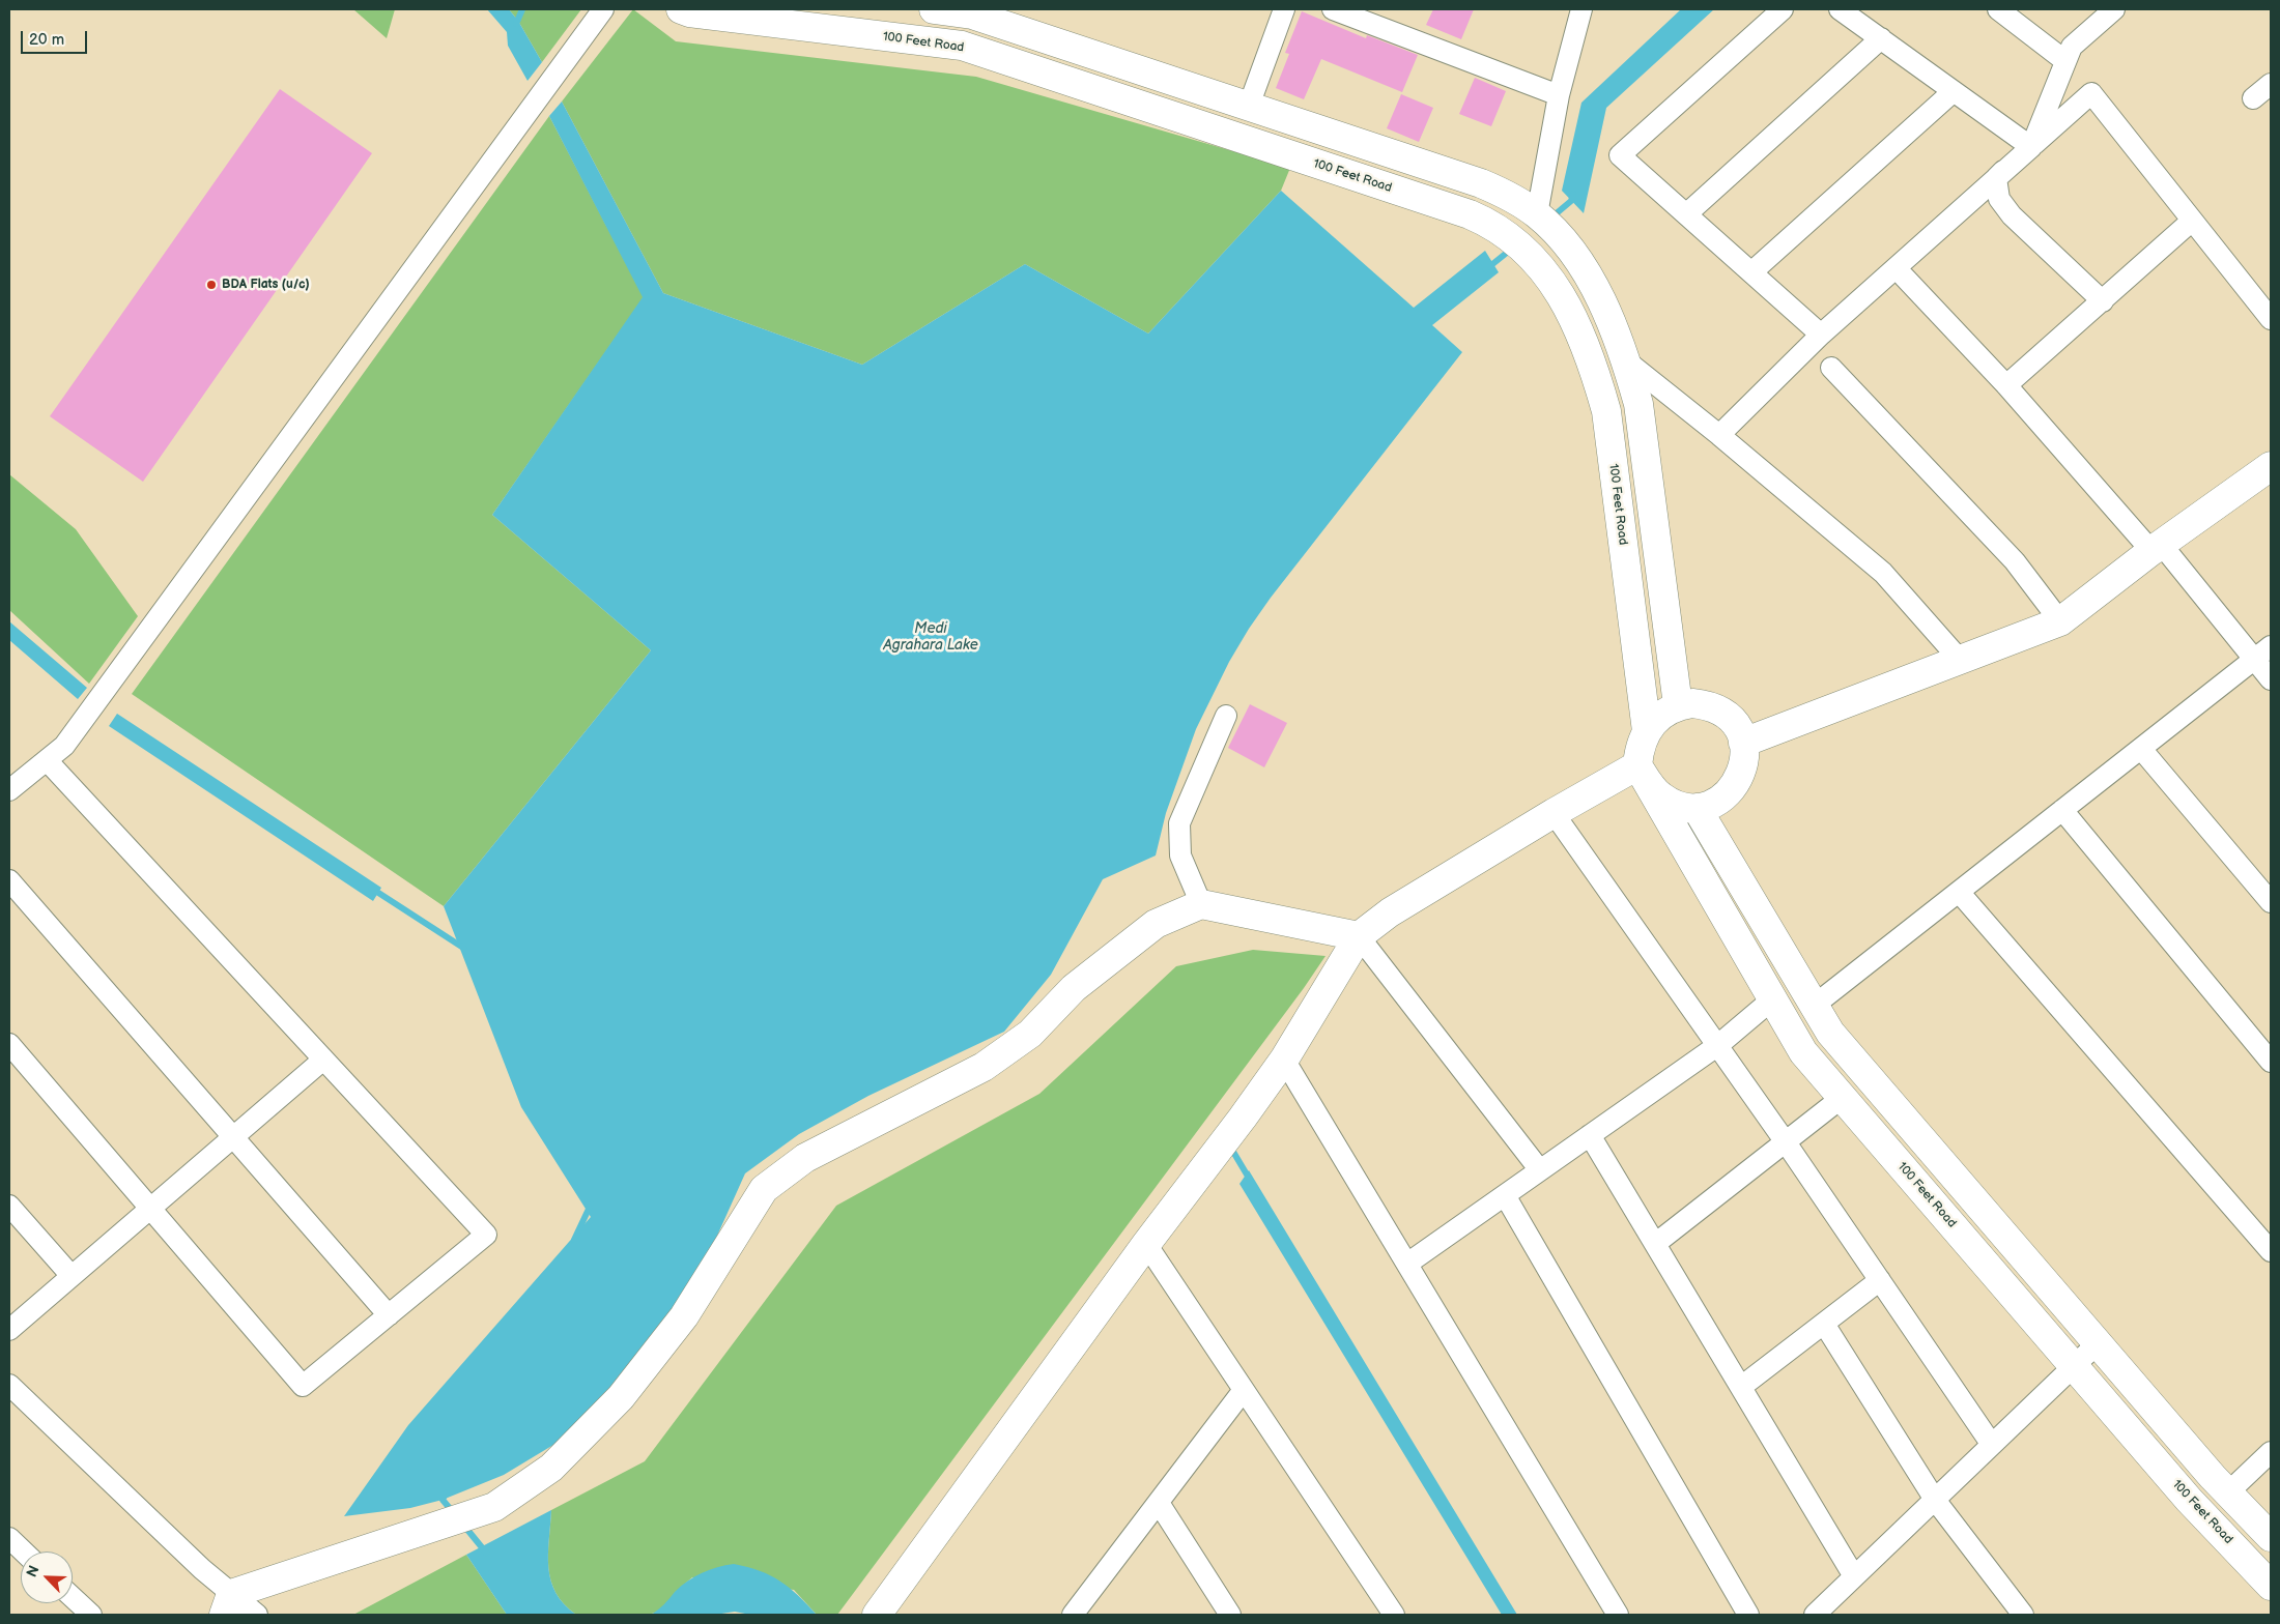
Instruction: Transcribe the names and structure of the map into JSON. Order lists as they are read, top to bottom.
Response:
{
  "streets": {
    "main road": ["100 Feet Road"]
  },
  "water": ["Medi Agrahara Lake"],
  "places": ["BDA Flats (u/c)"],
  "scale_bar": "20 m",
  "north": "top left"
}
